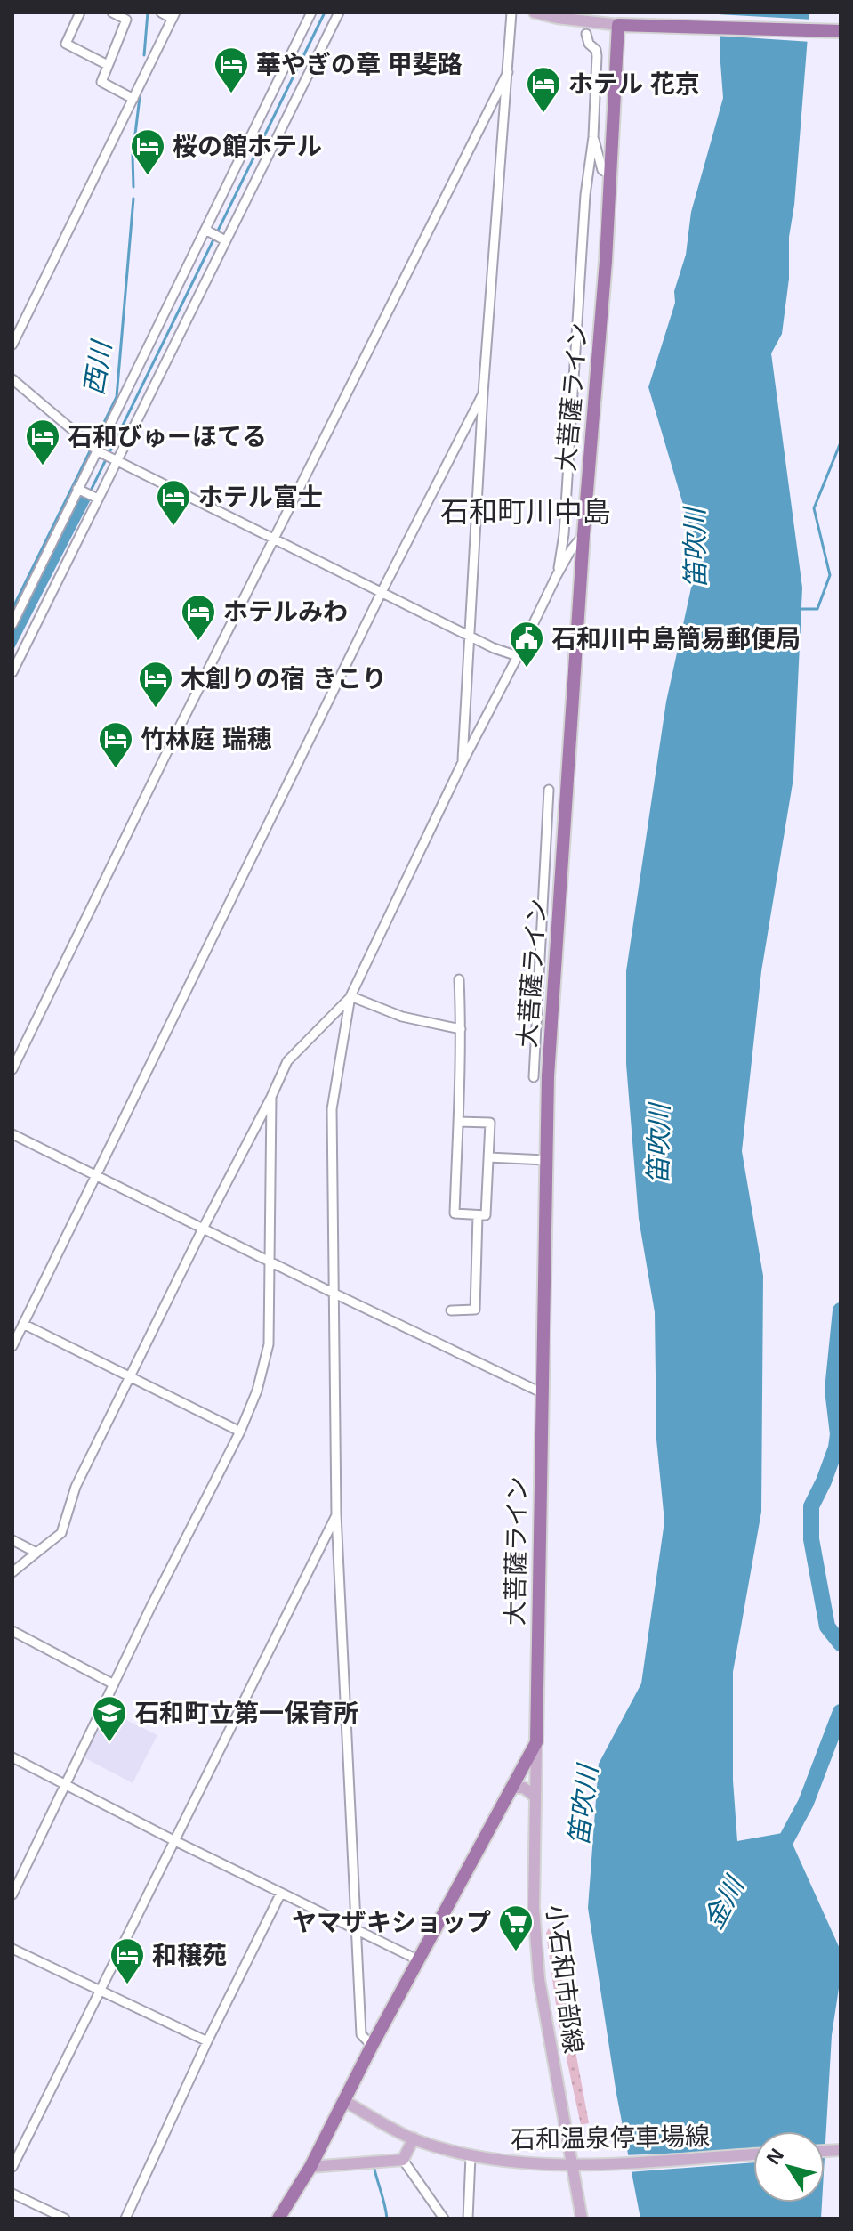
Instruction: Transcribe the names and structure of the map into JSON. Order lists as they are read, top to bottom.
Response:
{
  "streets": {
    "highway": ["大菩薩ライン"],
    "main road": ["小石和市部線", "石和温泉停車場線"]
  },
  "crossings": [
    ["大菩薩ライン", "小石和市部線"],
    ["大菩薩ライン", "石和温泉停車場線"],
    ["小石和市部線", "石和温泉停車場線"]
  ],
  "districts": ["石和町川中島"],
  "water": ["西川", "笛吹川", "金川"],
  "places": {
    "hotel": [
      "華やぎの章 甲斐路",
      "ホテル 花京",
      "桜の館ホテル",
      "石和びゅーほてる",
      "ホテル富士",
      "ホテルみわ",
      "木創りの宿 きこり",
      "竹林庭 瑞穂",
      "和穣苑"
    ],
    "public building": ["石和川中島簡易郵便局"],
    "school or university": ["石和町立第一保育所"],
    "supermarket": ["ヤマザキショップ"]
  },
  "north": "top left"
}
